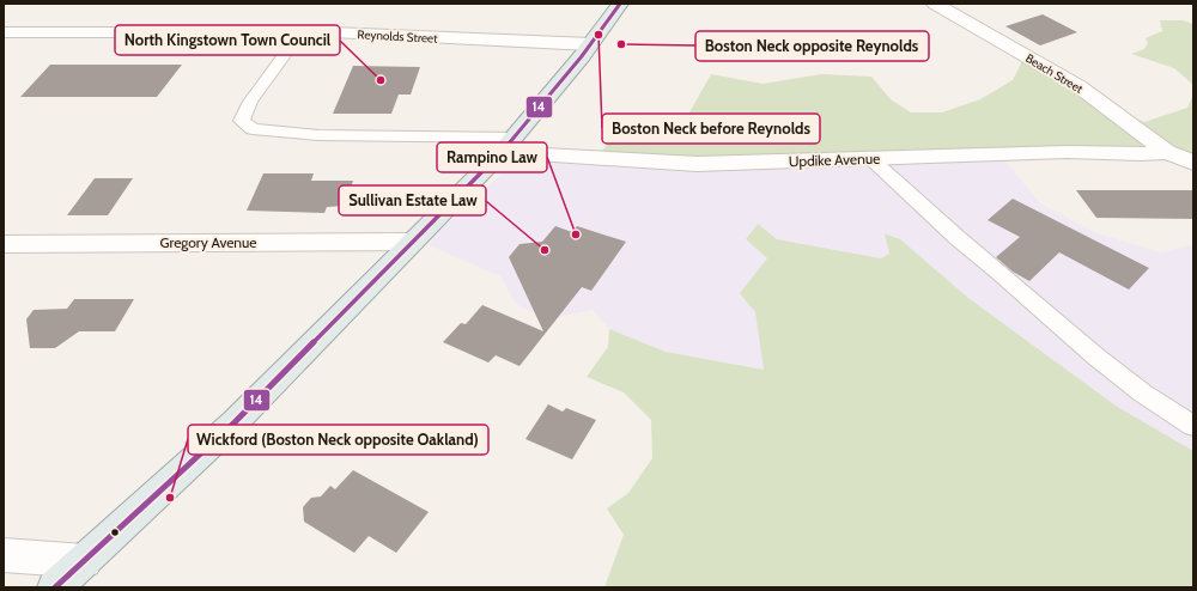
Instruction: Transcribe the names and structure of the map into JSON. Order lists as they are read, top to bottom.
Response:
{
  "streets": {
    "street": [
      "Reynolds Street",
      "Beach Street",
      "Updike Avenue",
      "Gregory Avenue"
    ]
  },
  "crossings": [
    ["Beach Street", "Updike Avenue"]
  ],
  "places": [
    "Boston Neck before Reynolds",
    "Boston Neck opposite Reynolds",
    "North Kingstown Town Council",
    "Rampino Law",
    "Sullivan Estate Law",
    "Wickford (Boston Neck opposite Oakland)"
  ],
  "lines": ["transit line 14"]
}
